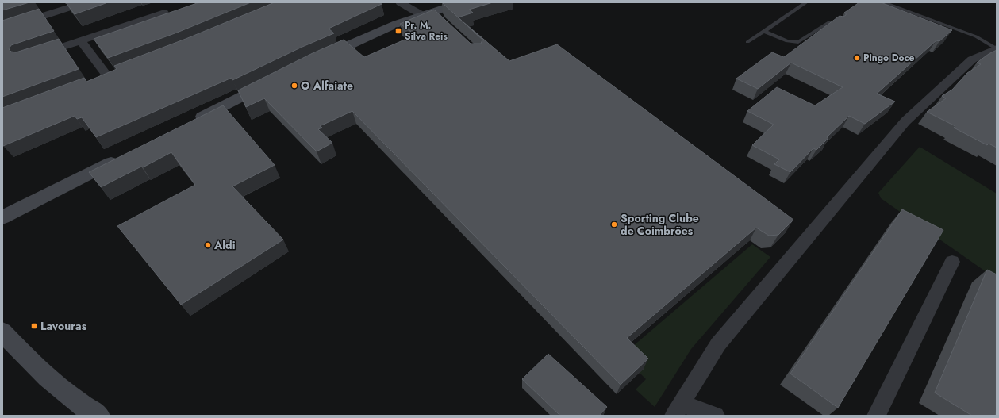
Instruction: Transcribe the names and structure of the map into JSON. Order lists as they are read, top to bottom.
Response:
{
  "places": {
    "transit": ["Pr. M. Silva Reis", "Lavouras"],
    "other": [
      "Pingo Doce",
      "O Alfaiate",
      "Sporting Clube de Coimbrões",
      "Aldi"
    ]
  }
}
